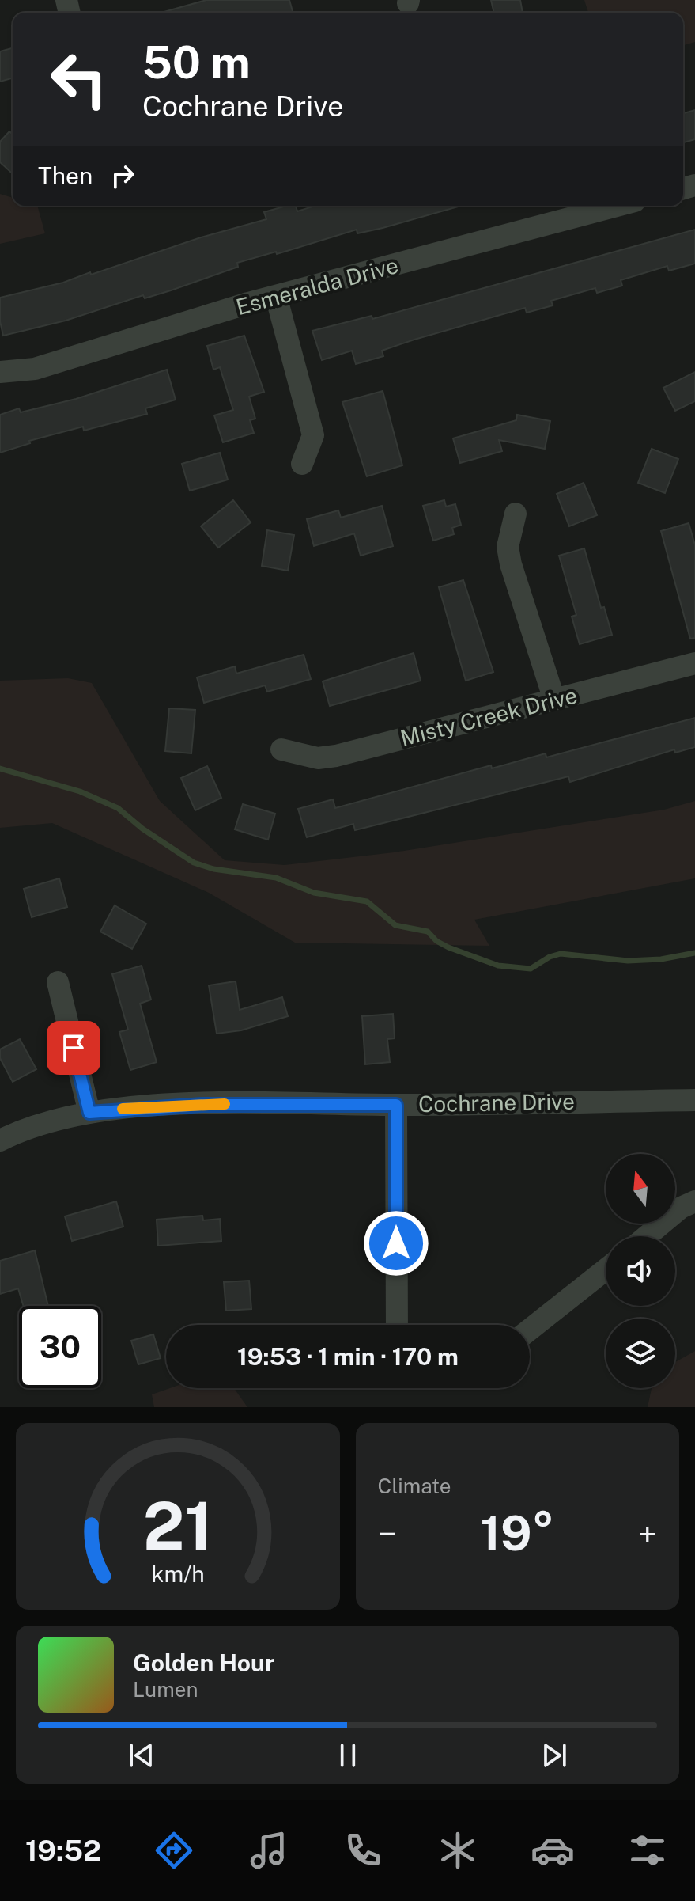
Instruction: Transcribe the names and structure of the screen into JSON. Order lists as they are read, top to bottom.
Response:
{
  "streets": {
    "street": ["Esmeralda Drive", "Misty Creek Drive", "Cochrane Drive"]
  },
  "north": "top",
  "page": {
    "turn": ["50 m", "Cochrane Drive"],
    "then": "Then",
    "limit": "30",
    "trip": "19:53 · 1 min · 170 m",
    "tile": "Climate",
    "heat": ["−", "19°", "+"],
    "song": ["Golden Hour", "Lumen"],
    "tabs": "19:52",
    "gauge": ["21", "km/h"]
  }
}
